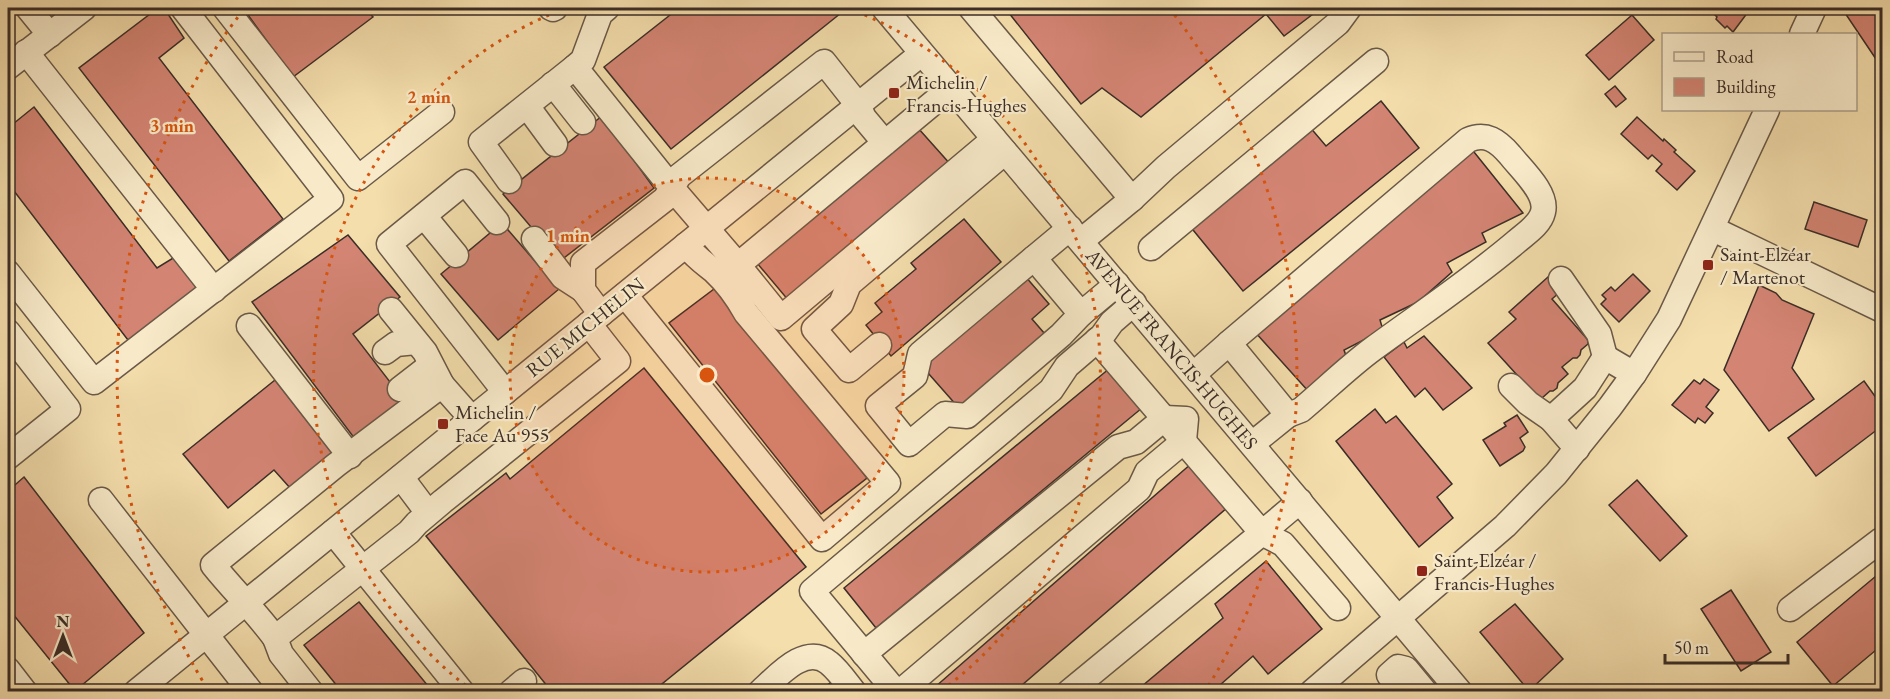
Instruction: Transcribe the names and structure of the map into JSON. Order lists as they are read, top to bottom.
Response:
{
  "streets": {
    "street": ["RUE MICHELIN", "AVENUE FRANCIS-HUGHES"]
  },
  "crossings": [
    ["RUE MICHELIN", "AVENUE FRANCIS-HUGHES"]
  ],
  "places": {
    "transit": [
      "Michelin / Francis-Hughes",
      "Saint-Elzéar / Martenot",
      "Michelin / Face Au 955",
      "Saint-Elzéar / Francis-Hughes"
    ]
  },
  "legend": ["Road", "Building"],
  "scale_bar": "50 m",
  "north": "top",
  "rings": ["2 min", "3 min", "1 min"]
}
